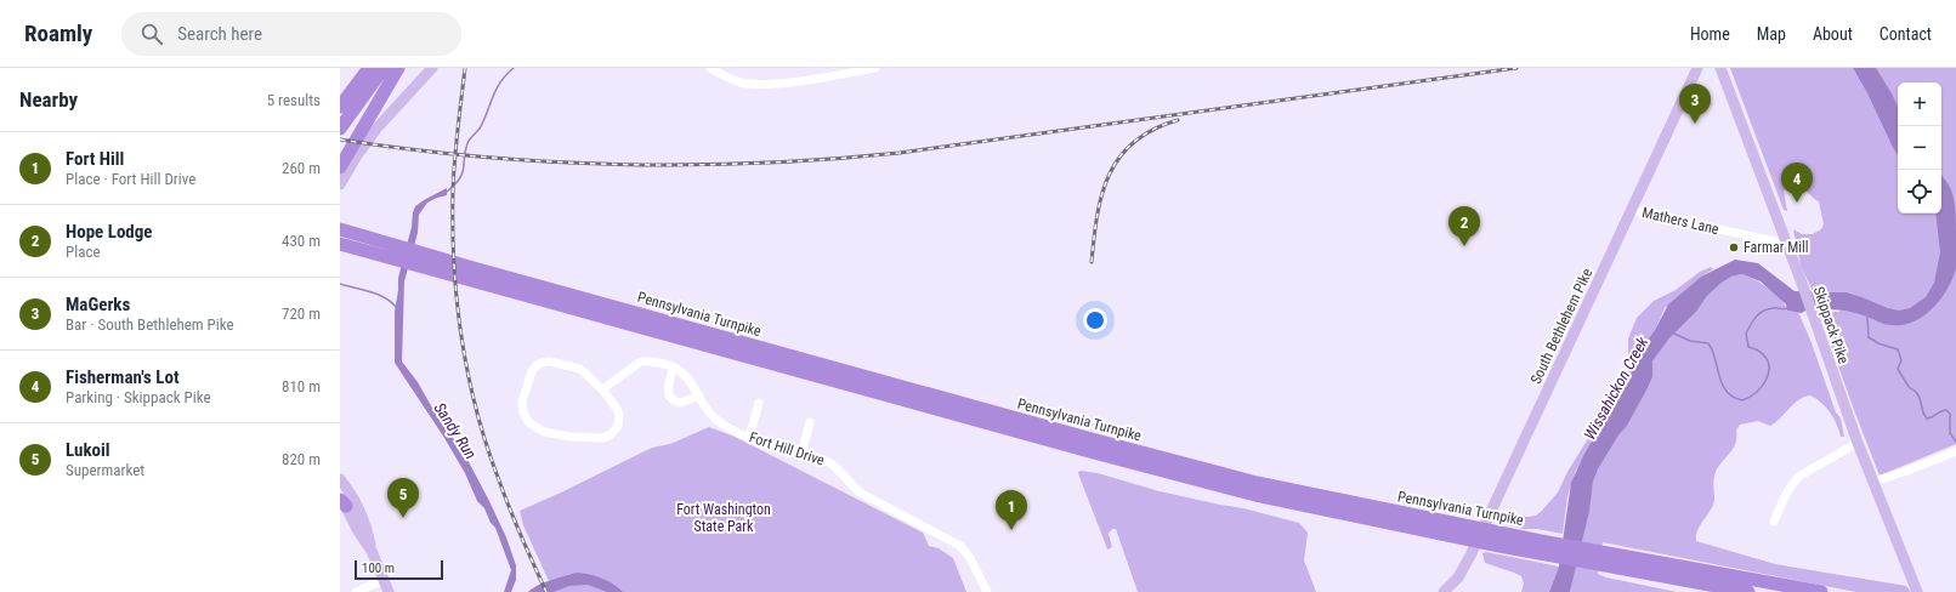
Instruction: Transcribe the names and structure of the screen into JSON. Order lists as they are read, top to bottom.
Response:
{
  "streets": {
    "highway": ["Pennsylvania Turnpike"],
    "main road": ["Skippack Pike", "South Bethlehem Pike"],
    "street": ["Mathers Lane", "Fort Hill Drive"]
  },
  "crossings": [
    ["Mathers Lane", "Skippack Pike"],
    ["Mathers Lane", "South Bethlehem Pike"]
  ],
  "water": ["Wissahickon Creek", "Sandy Run"],
  "parks": ["Fort Washington State Park"],
  "places": ["Farmar Mill"],
  "scale_bar": "100 m",
  "page": {
    "header": "Roamly",
    "search": "Search here",
    "nav": [
      "Home",
      "Map",
      "About",
      "Contact"
    ],
    "heading": ["Nearby", "5 results"],
    "map_buttons": ["+", "−"],
    "pins": [
      "3",
      "4",
      "2",
      "5",
      "1"
    ],
    "list": [
      {
        "mark": "1",
        "name": "Fort Hill",
        "note": "Place · Fort Hill Drive",
        "value": "260 m"
      },
      {
        "mark": "2",
        "name": "Hope Lodge",
        "note": "Place",
        "value": "430 m"
      },
      {
        "mark": "3",
        "name": "MaGerks",
        "note": "Bar · South Bethlehem Pike",
        "value": "720 m"
      },
      {
        "mark": "4",
        "name": "Fisherman's Lot",
        "note": "Parking · Skippack Pike",
        "value": "810 m"
      },
      {
        "mark": "5",
        "name": "Lukoil",
        "note": "Supermarket",
        "value": "820 m"
      }
    ],
    "scale": "100 m"
  }
}
